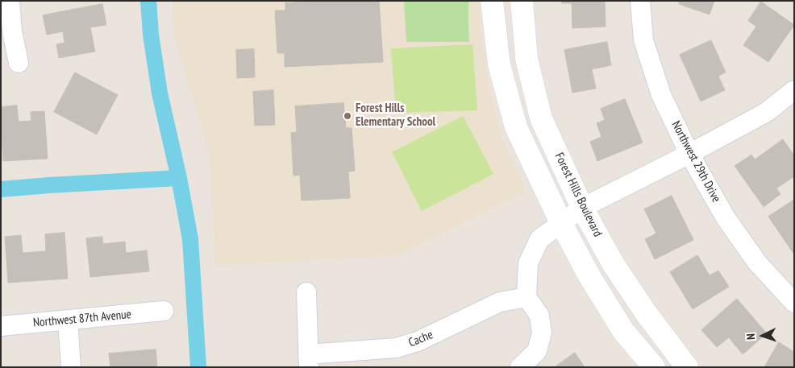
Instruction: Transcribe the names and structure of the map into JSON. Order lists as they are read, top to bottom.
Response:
{
  "streets": {
    "street": [
      "Northwest 29th Drive",
      "Forest Hills Boulevard",
      "Northwest 87th Avenue",
      "Cache"
    ]
  },
  "places": ["Forest Hills Elementary School"],
  "north": "left"
}
